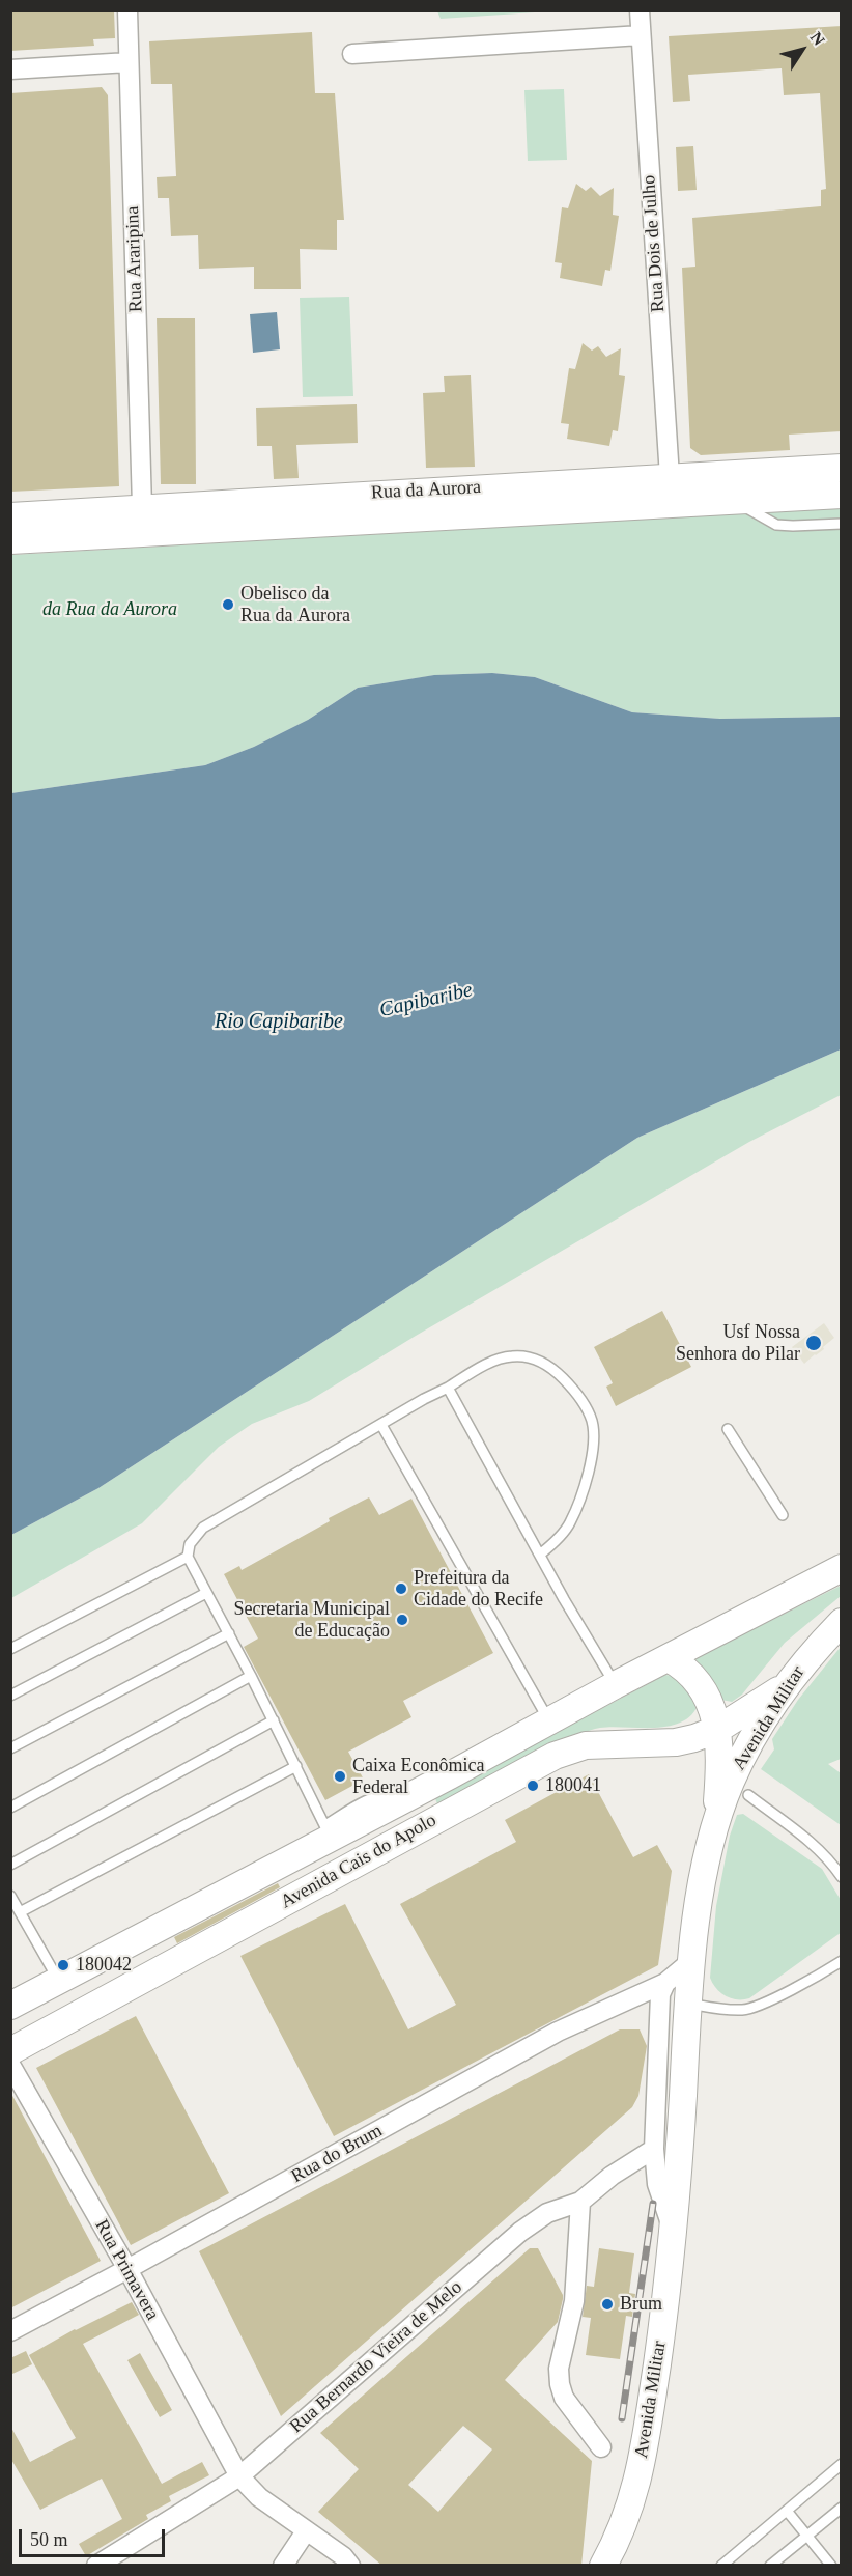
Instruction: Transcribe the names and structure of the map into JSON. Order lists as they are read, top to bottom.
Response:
{
  "streets": {
    "main road": ["Rua da Aurora", "Avenida Militar", "Avenida Cais do Apolo"],
    "street": [
      "Rua Dois de Julho",
      "Rua Araripina",
      "Rua do Brum",
      "Rua Primavera",
      "Rua Bernardo Vieira de Melo"
    ]
  },
  "crossings": [
    ["Rua Dois de Julho", "Rua da Aurora"],
    ["Rua Araripina", "Rua da Aurora"],
    ["Avenida Militar", "Avenida Cais do Apolo"],
    ["Avenida Militar", "Rua do Brum"],
    ["Avenida Militar", "Rua Bernardo Vieira de Melo"],
    ["Rua do Brum", "Rua Primavera"],
    ["Rua Primavera", "Rua Bernardo Vieira de Melo"]
  ],
  "water": ["Capibaribe", "Rio Capibaribe"],
  "parks": ["da Rua da Aurora"],
  "places": [
    "Obelisco da Rua da Aurora",
    "Usf Nossa Senhora do Pilar",
    "Prefeitura da Cidade do Recife",
    "Secretaria Municipal de Educação",
    "Caixa Econômica Federal",
    "180041",
    "180042",
    "Brum"
  ],
  "scale_bar": "50 m",
  "north": "top right"
}
